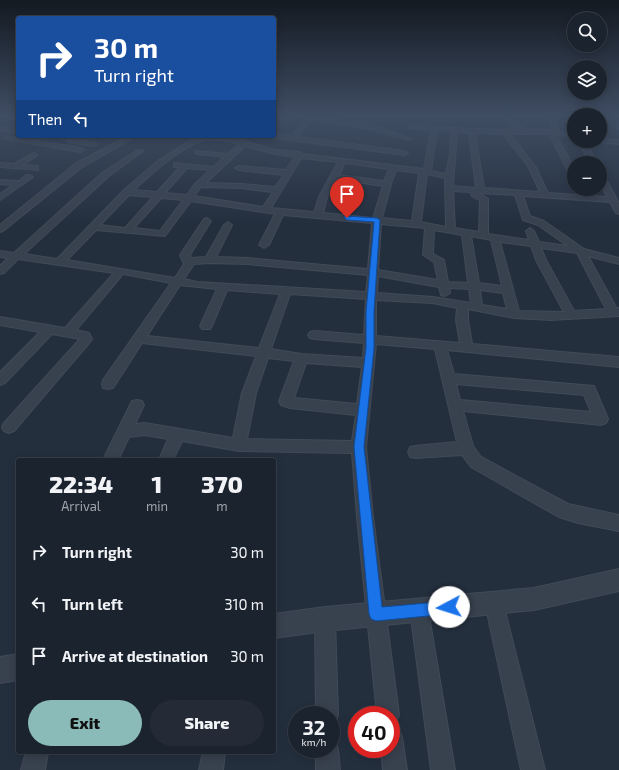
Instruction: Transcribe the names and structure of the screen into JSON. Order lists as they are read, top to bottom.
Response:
{
  "page": {
    "map_buttons": ["+", "−"],
    "turn": ["30 m", "Turn right"],
    "then": "Then",
    "eta": [
      "22:34",
      "Arrival",
      "1",
      "min",
      "370",
      "m"
    ],
    "list": [
      {
        "name": "Turn right",
        "value": "30 m"
      },
      {
        "name": "Turn left",
        "value": "310 m"
      },
      {
        "name": "Arrive at destination",
        "value": "30 m"
      }
    ],
    "buttons": ["Exit", "Share"],
    "speed": "32 km/h",
    "limit": "40"
  }
}
